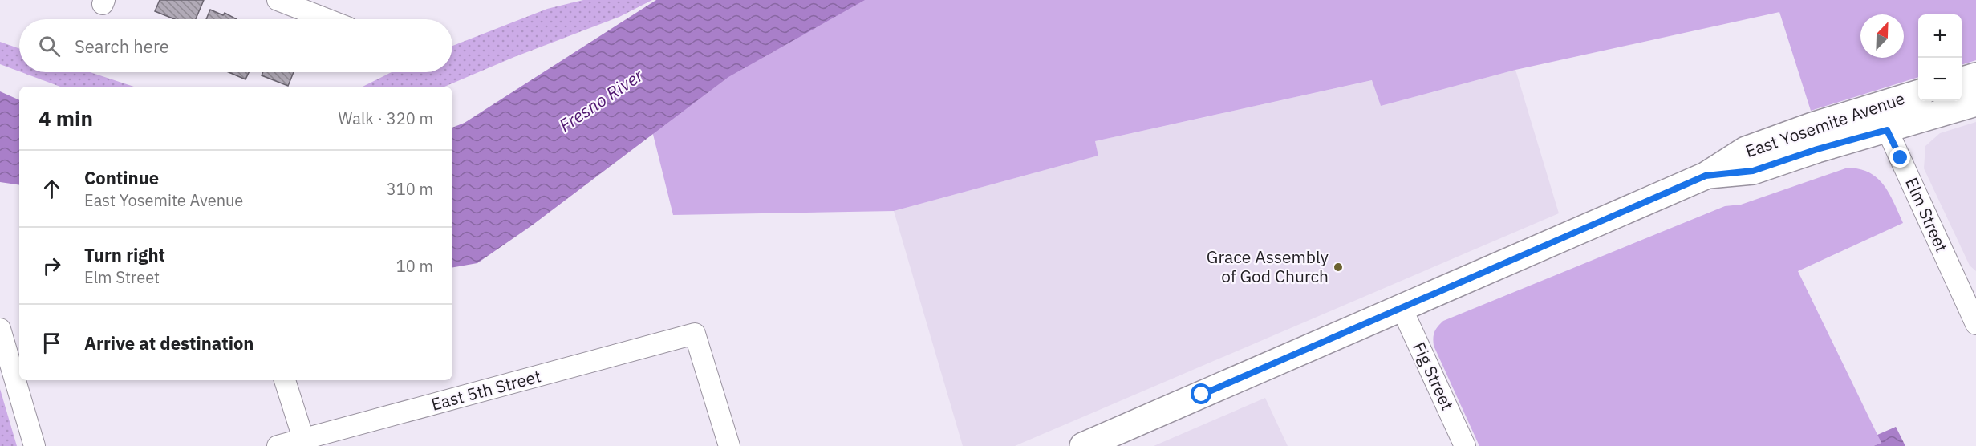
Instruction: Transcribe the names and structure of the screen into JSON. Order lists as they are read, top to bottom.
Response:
{
  "streets": {
    "main road": ["East Yosemite Avenue"],
    "street": ["Elm Street", "Fig Street", "East 5th Street"]
  },
  "crossings": [
    ["East Yosemite Avenue", "Elm Street"],
    ["East Yosemite Avenue", "Fig Street"]
  ],
  "water": ["Fresno River"],
  "places": ["Grace Assembly of God Church"],
  "north": "top right",
  "page": {
    "map_buttons": ["+", "−"],
    "search": "Search here",
    "heading": ["4 min", "Walk · 320 m"],
    "list": [
      ["Continue", "East Yosemite Avenue", "310 m"],
      ["Turn right", "Elm Street", "10 m"],
      "Arrive at destination"
    ]
  }
}
